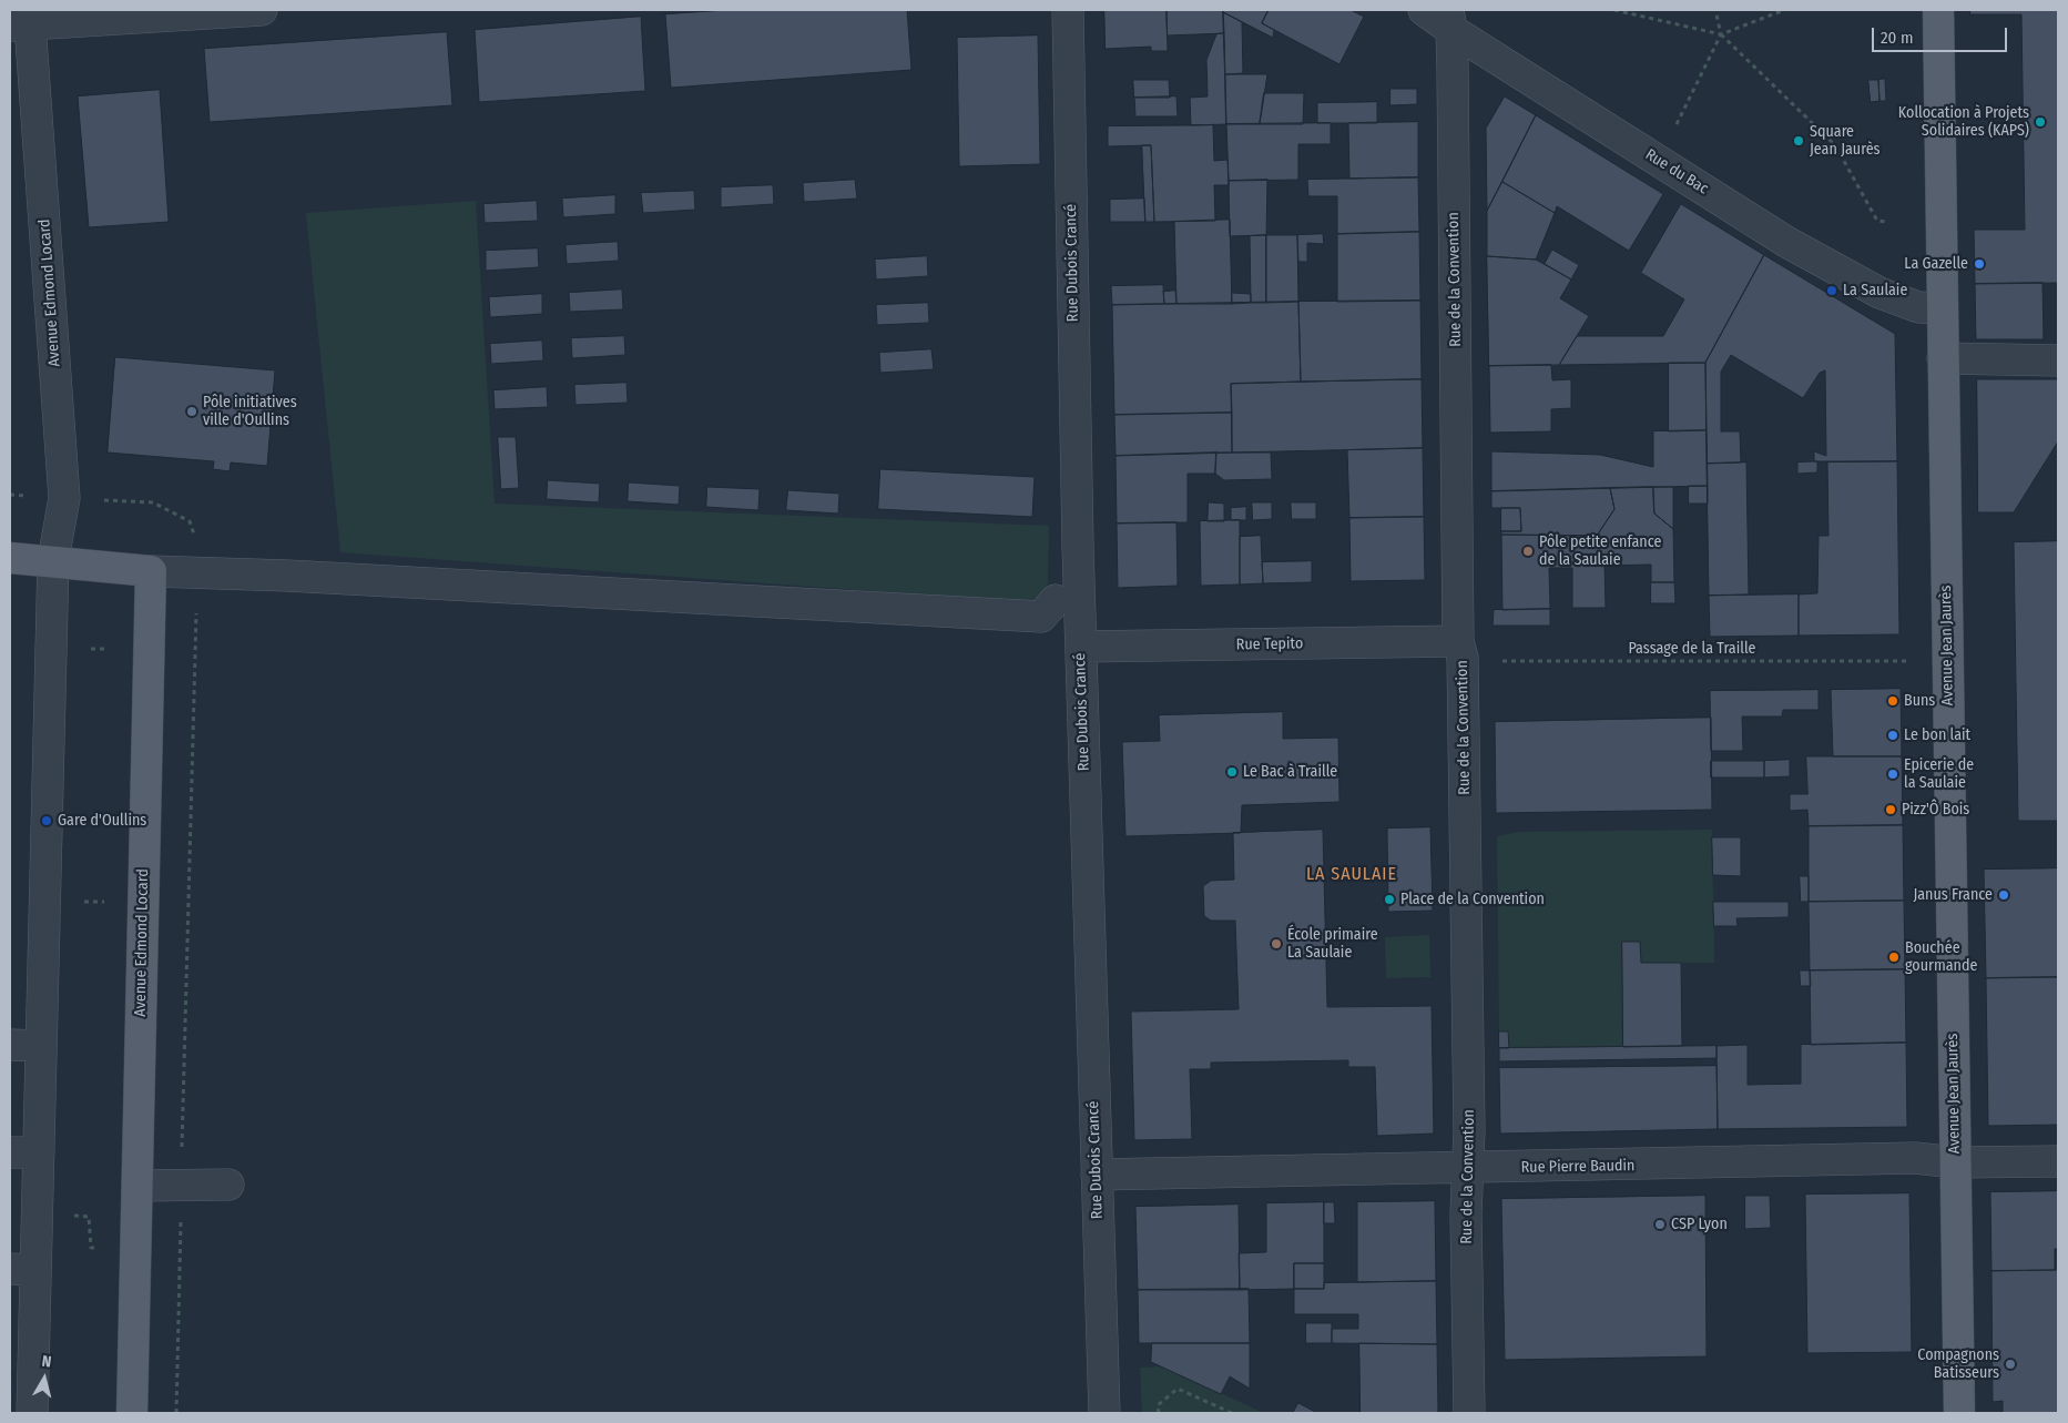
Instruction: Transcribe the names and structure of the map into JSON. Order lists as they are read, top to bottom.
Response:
{
  "streets": {
    "main road": ["Avenue Edmond Locard", "Avenue Jean Jaurès"],
    "street": [
      "Rue du Bac",
      "Rue Dubois Crancé",
      "Rue de la Convention",
      "Rue Tepito",
      "Rue Pierre Baudin"
    ],
    "path": ["Passage de la Traille"]
  },
  "crossings": [
    ["Rue du Bac", "Rue de la Convention"],
    ["Rue du Bac", "Avenue Jean Jaurès"],
    ["Rue Dubois Crancé", "Rue Tepito"],
    ["Rue Dubois Crancé", "Rue Pierre Baudin"],
    ["Rue de la Convention", "Rue Tepito"],
    ["Rue de la Convention", "Rue Pierre Baudin"],
    ["Avenue Jean Jaurès", "Passage de la Traille"],
    ["Avenue Jean Jaurès", "Rue Pierre Baudin"]
  ],
  "districts": ["LA SAULAIE"],
  "places": [
    "Kollocation à Projets Solidaires (KAPS)",
    "Square Jean Jaurès",
    "La Gazelle",
    "La Saulaie",
    "Pôle initiatives ville d'Oullins",
    "Pôle petite enfance de la Saulaie",
    "Buns",
    "Le bon lait",
    "Le Bac à Traille",
    "Epicerie de la Saulaie",
    "Pizz'Ô Bois",
    "Gare d'Oullins",
    "Janus France",
    "Place de la Convention",
    "École primaire La Saulaie",
    "Bouchée gourmande",
    "CSP Lyon",
    "Compagnons Batisseurs"
  ],
  "scale_bar": "20 m",
  "north": "top"
}
